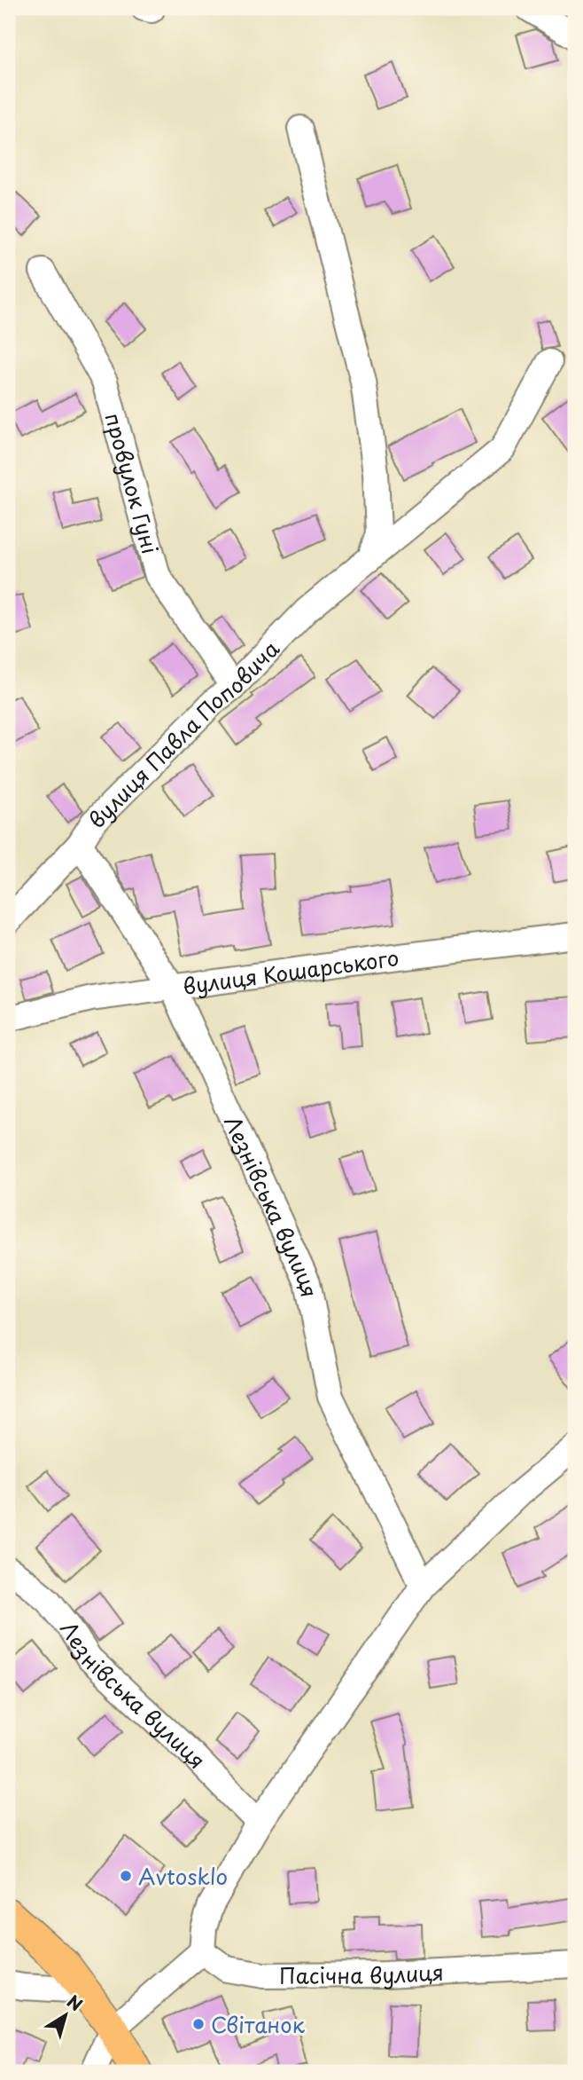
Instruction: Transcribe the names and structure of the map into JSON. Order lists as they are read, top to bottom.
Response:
{
  "streets": {
    "street": [
      "провулок Гуні",
      "вулиця Павла Поповича",
      "вулиця Кошарського",
      "Лезнівська вулиця",
      "Пасічна вулиця"
    ]
  },
  "crossings": [
    ["провулок Гуні", "вулиця Павла Поповича"],
    ["вулиця Павла Поповича", "Лезнівська вулиця"],
    ["вулиця Кошарського", "Лезнівська вулиця"]
  ],
  "places": ["Avtosklo", "Світанок"],
  "north": "top right"
}
